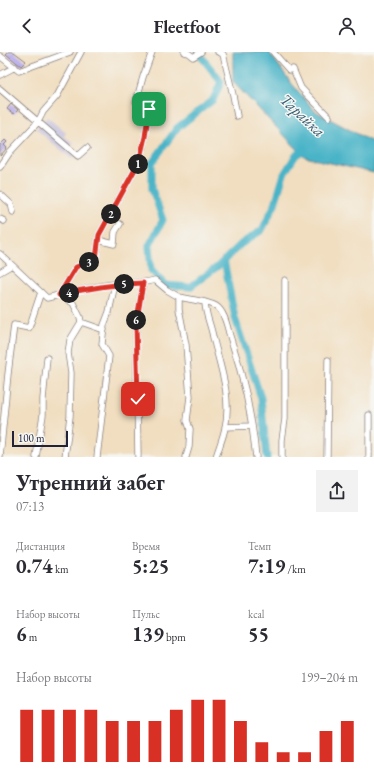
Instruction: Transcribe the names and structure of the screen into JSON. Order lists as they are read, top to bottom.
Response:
{
  "water": ["Тарайка"],
  "scale_bar": "100 m",
  "page": {
    "header": "Fleetfoot",
    "pins": [
      "1",
      "2",
      "3",
      "5",
      "4",
      "6"
    ],
    "scale": "100 m",
    "heading": ["Утренний забег", "07:13"],
    "stats": [
      ["Дистанция", "0.74 km"],
      ["Время", "5:25"],
      ["Темп", "7:19 /km"],
      ["Набор высоты", "6 m"],
      ["Пульс", "139 bpm"],
      ["kcal", "55"]
    ],
    "chart": ["Набор высоты", "199–204 m"]
  }
}
